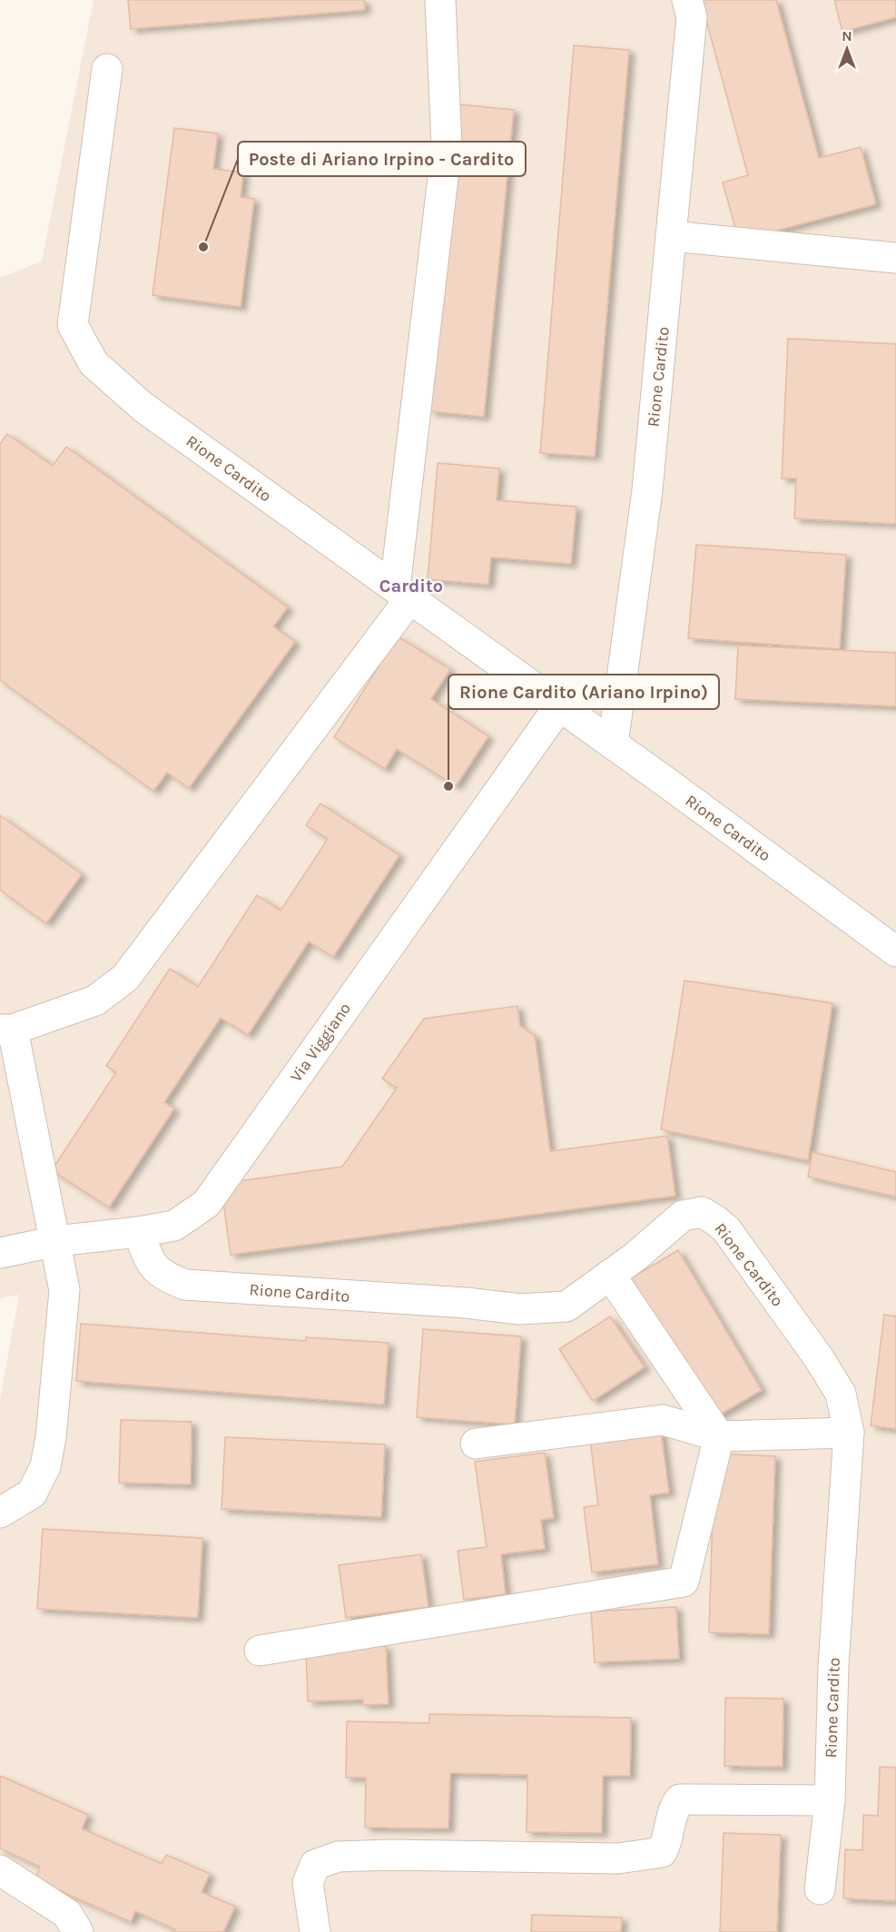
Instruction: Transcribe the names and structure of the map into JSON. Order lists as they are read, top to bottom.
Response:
{
  "streets": {
    "street": ["Rione Cardito", "Via Viggiano"]
  },
  "crossings": [
    ["Rione Cardito", "Via Viggiano"]
  ],
  "districts": ["Cardito"],
  "places": ["Poste di Ariano Irpino - Cardito", "Rione Cardito (Ariano Irpino)"],
  "north": "top"
}
